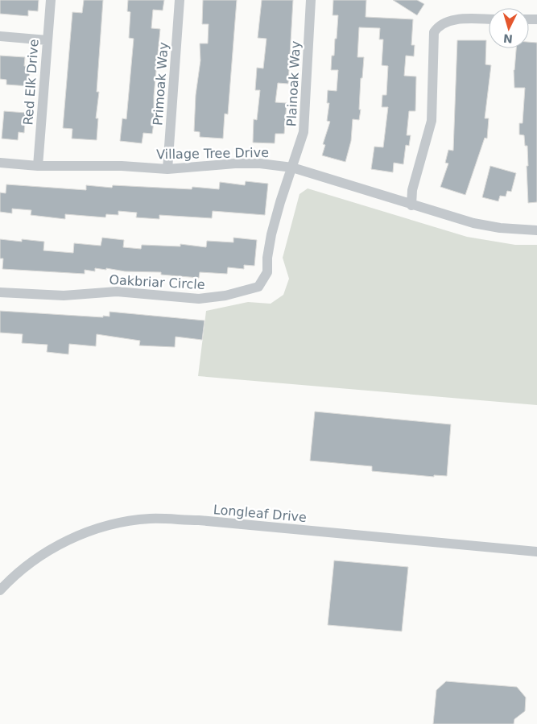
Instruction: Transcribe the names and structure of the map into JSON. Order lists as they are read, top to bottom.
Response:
{
  "streets": {
    "street": [
      "Red Elk Drive",
      "Primoak Way",
      "Plainoak Way",
      "Village Tree Drive",
      "Oakbriar Circle",
      "Longleaf Drive"
    ]
  },
  "crossings": [
    ["Red Elk Drive", "Village Tree Drive"],
    ["Primoak Way", "Village Tree Drive"],
    ["Plainoak Way", "Village Tree Drive"],
    ["Plainoak Way", "Oakbriar Circle"],
    ["Village Tree Drive", "Oakbriar Circle"]
  ],
  "north": "bottom"
}
